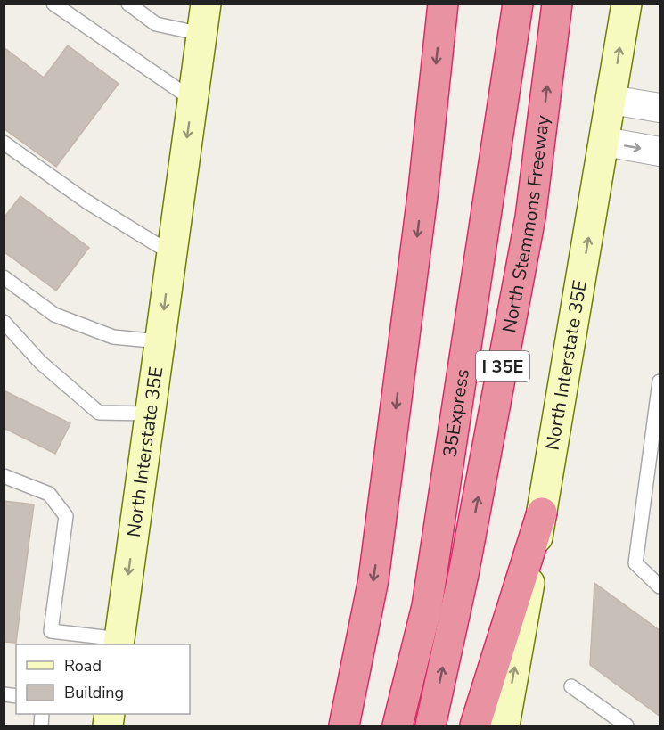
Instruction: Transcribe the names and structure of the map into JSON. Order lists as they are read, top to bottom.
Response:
{
  "streets": {
    "highway": ["North Stemmons Freeway", "I 35E", "35Express"],
    "main road": ["North Interstate 35E"]
  },
  "legend": ["Road", "Building"]
}
